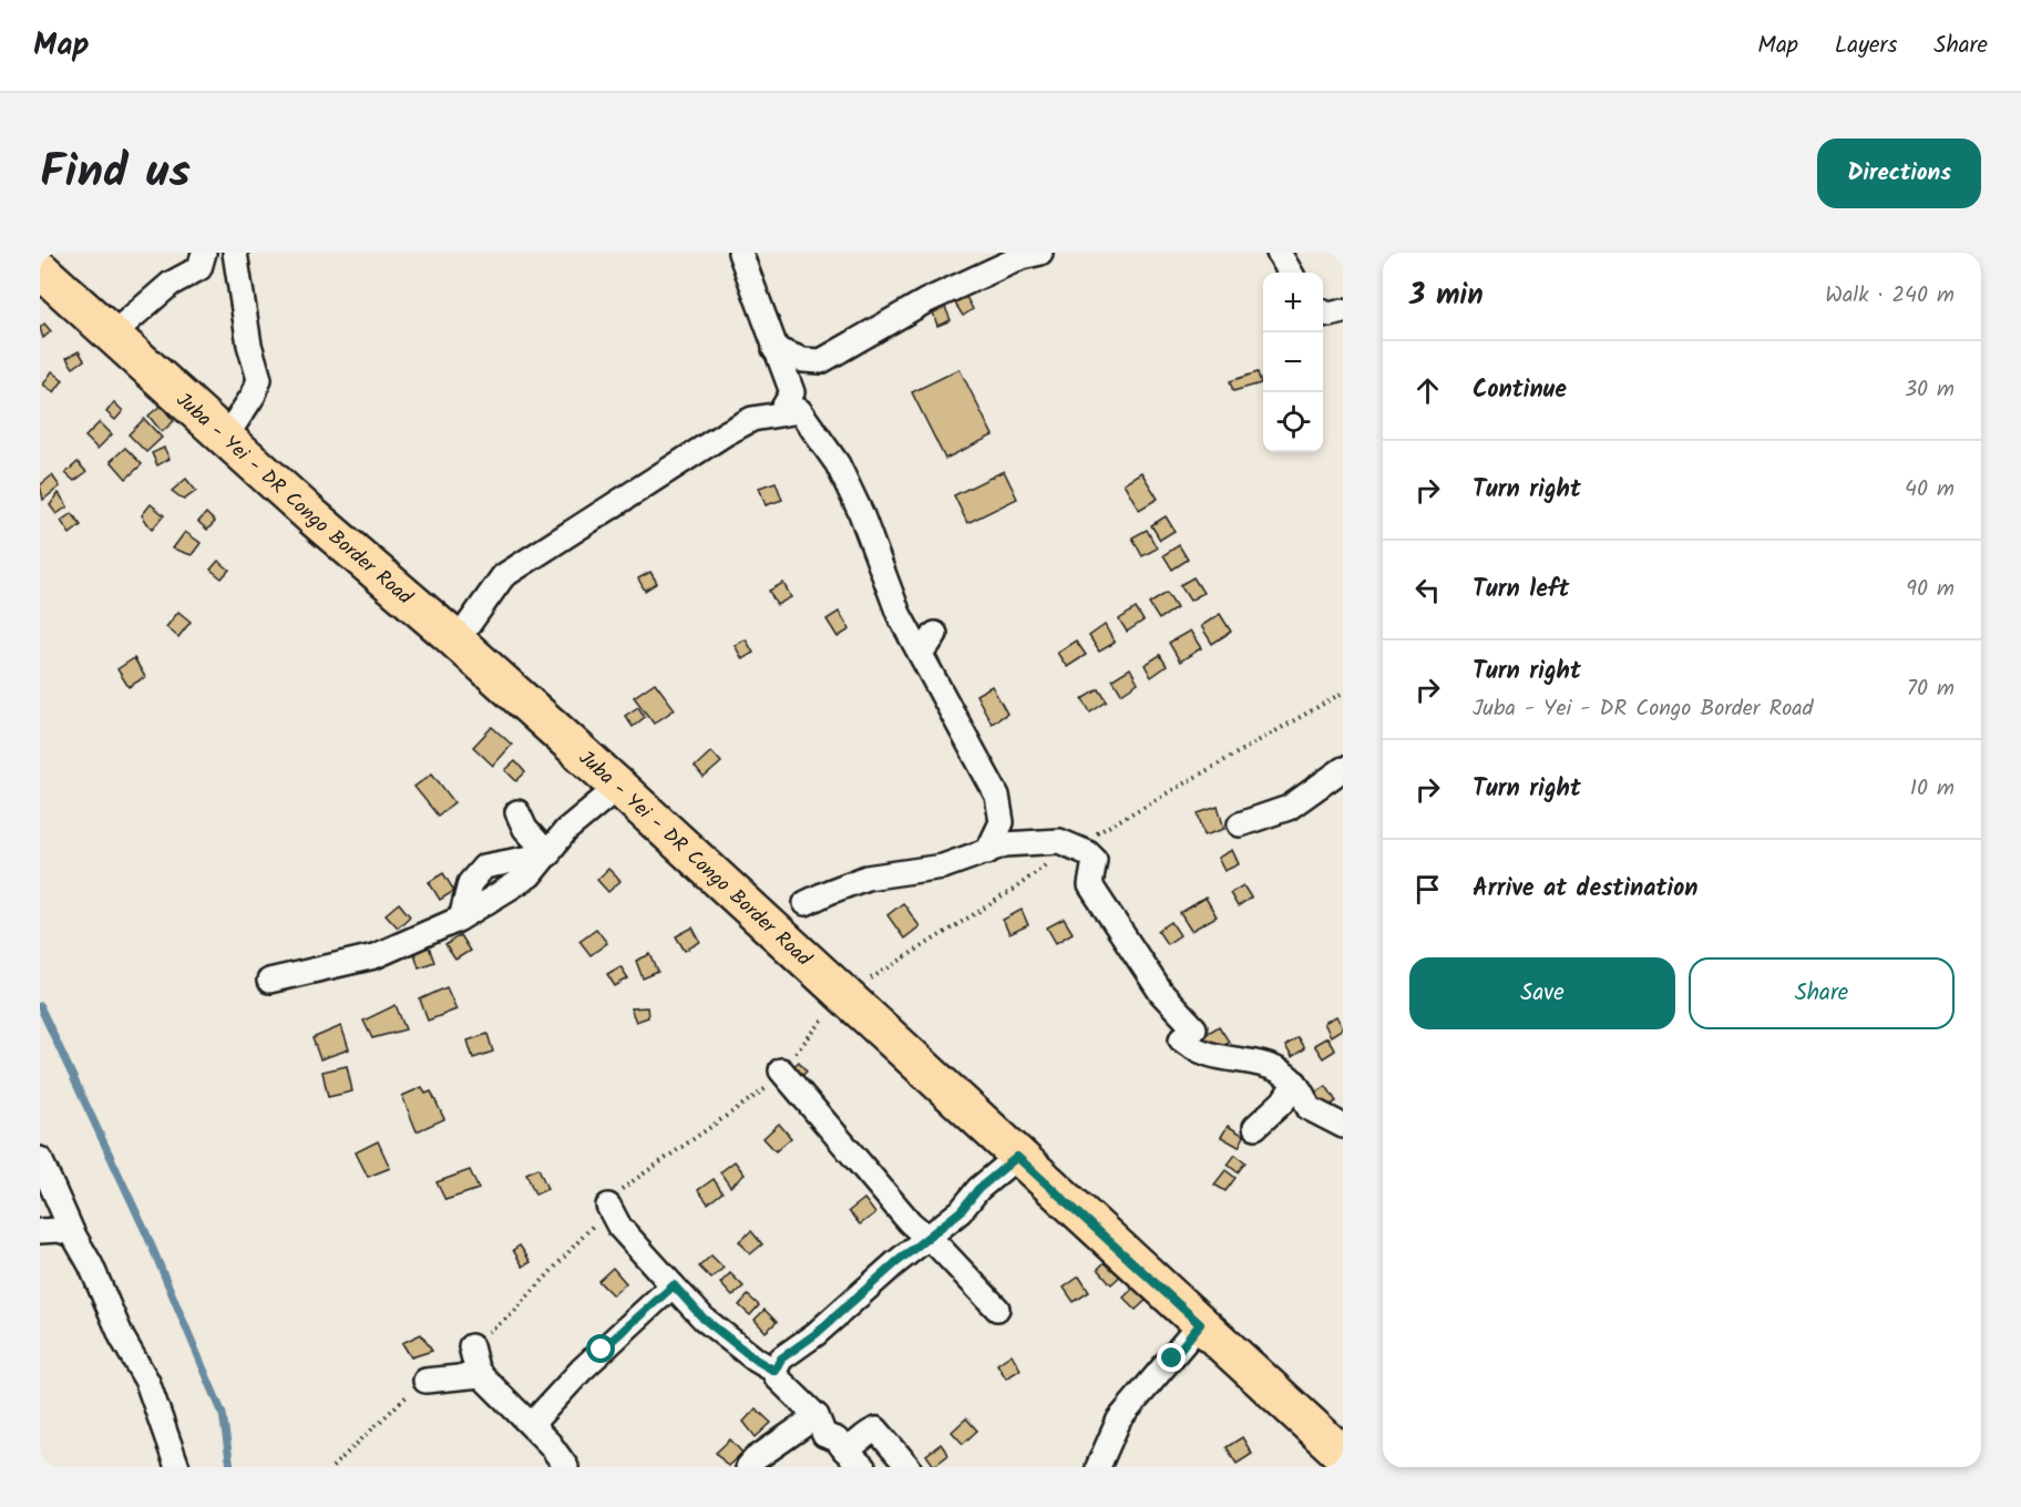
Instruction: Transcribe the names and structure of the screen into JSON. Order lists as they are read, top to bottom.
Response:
{
  "streets": {
    "main road": ["Juba - Yei - DR Congo Border Road"]
  },
  "page": {
    "header": "Map",
    "nav": ["Map", "Layers", "Share"],
    "title": "Find us",
    "buttons": [
      "Directions",
      ["Save", "Share"]
    ],
    "heading": ["3 min", "Walk · 240 m"],
    "map_buttons": ["+", "−"],
    "list": [
      ["Continue", "30 m"],
      ["Turn right", "40 m"],
      ["Turn left", "90 m"],
      ["Turn right", "Juba - Yei - DR Congo Border Road", "70 m"],
      ["Turn right", "10 m"],
      "Arrive at destination"
    ]
  }
}
